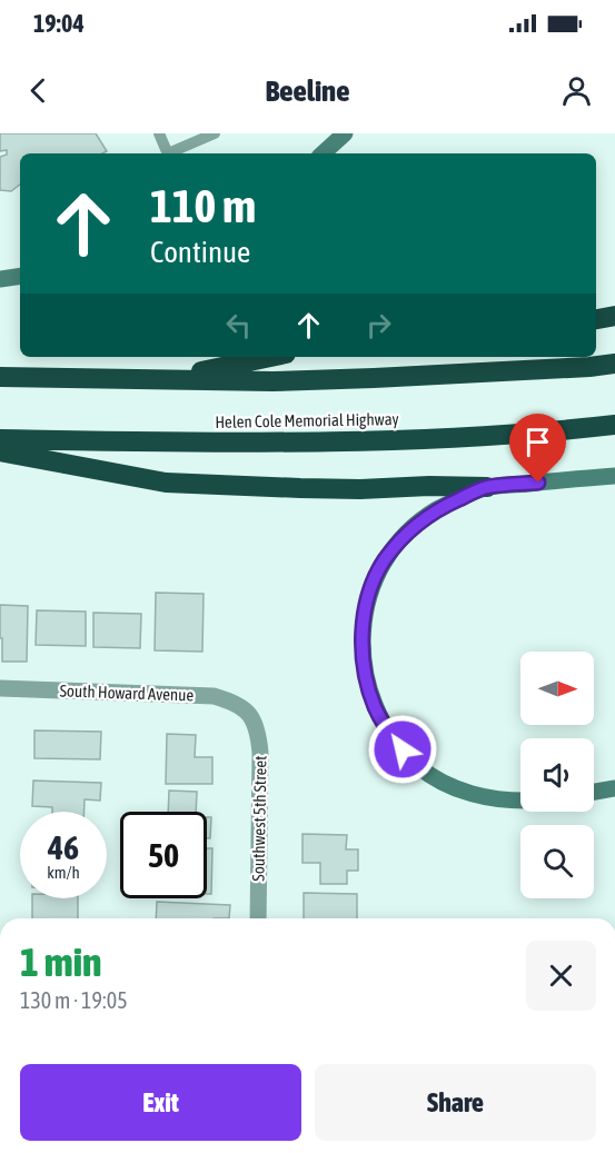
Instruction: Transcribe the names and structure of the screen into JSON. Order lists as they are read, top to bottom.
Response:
{
  "streets": {
    "highway": ["Helen Cole Memorial Highway"],
    "street": ["South Howard Avenue", "Southwest 5th Street"]
  },
  "crossings": [
    ["South Howard Avenue", "Southwest 5th Street"]
  ],
  "north": "right",
  "page": {
    "status": "19:04",
    "header": "Beeline",
    "turn": ["110 m", "Continue"],
    "speed": "46 km/h",
    "limit": "50",
    "heading": ["1 min", "130 m · 19:05"],
    "buttons": ["Exit", "Share"]
  }
}
